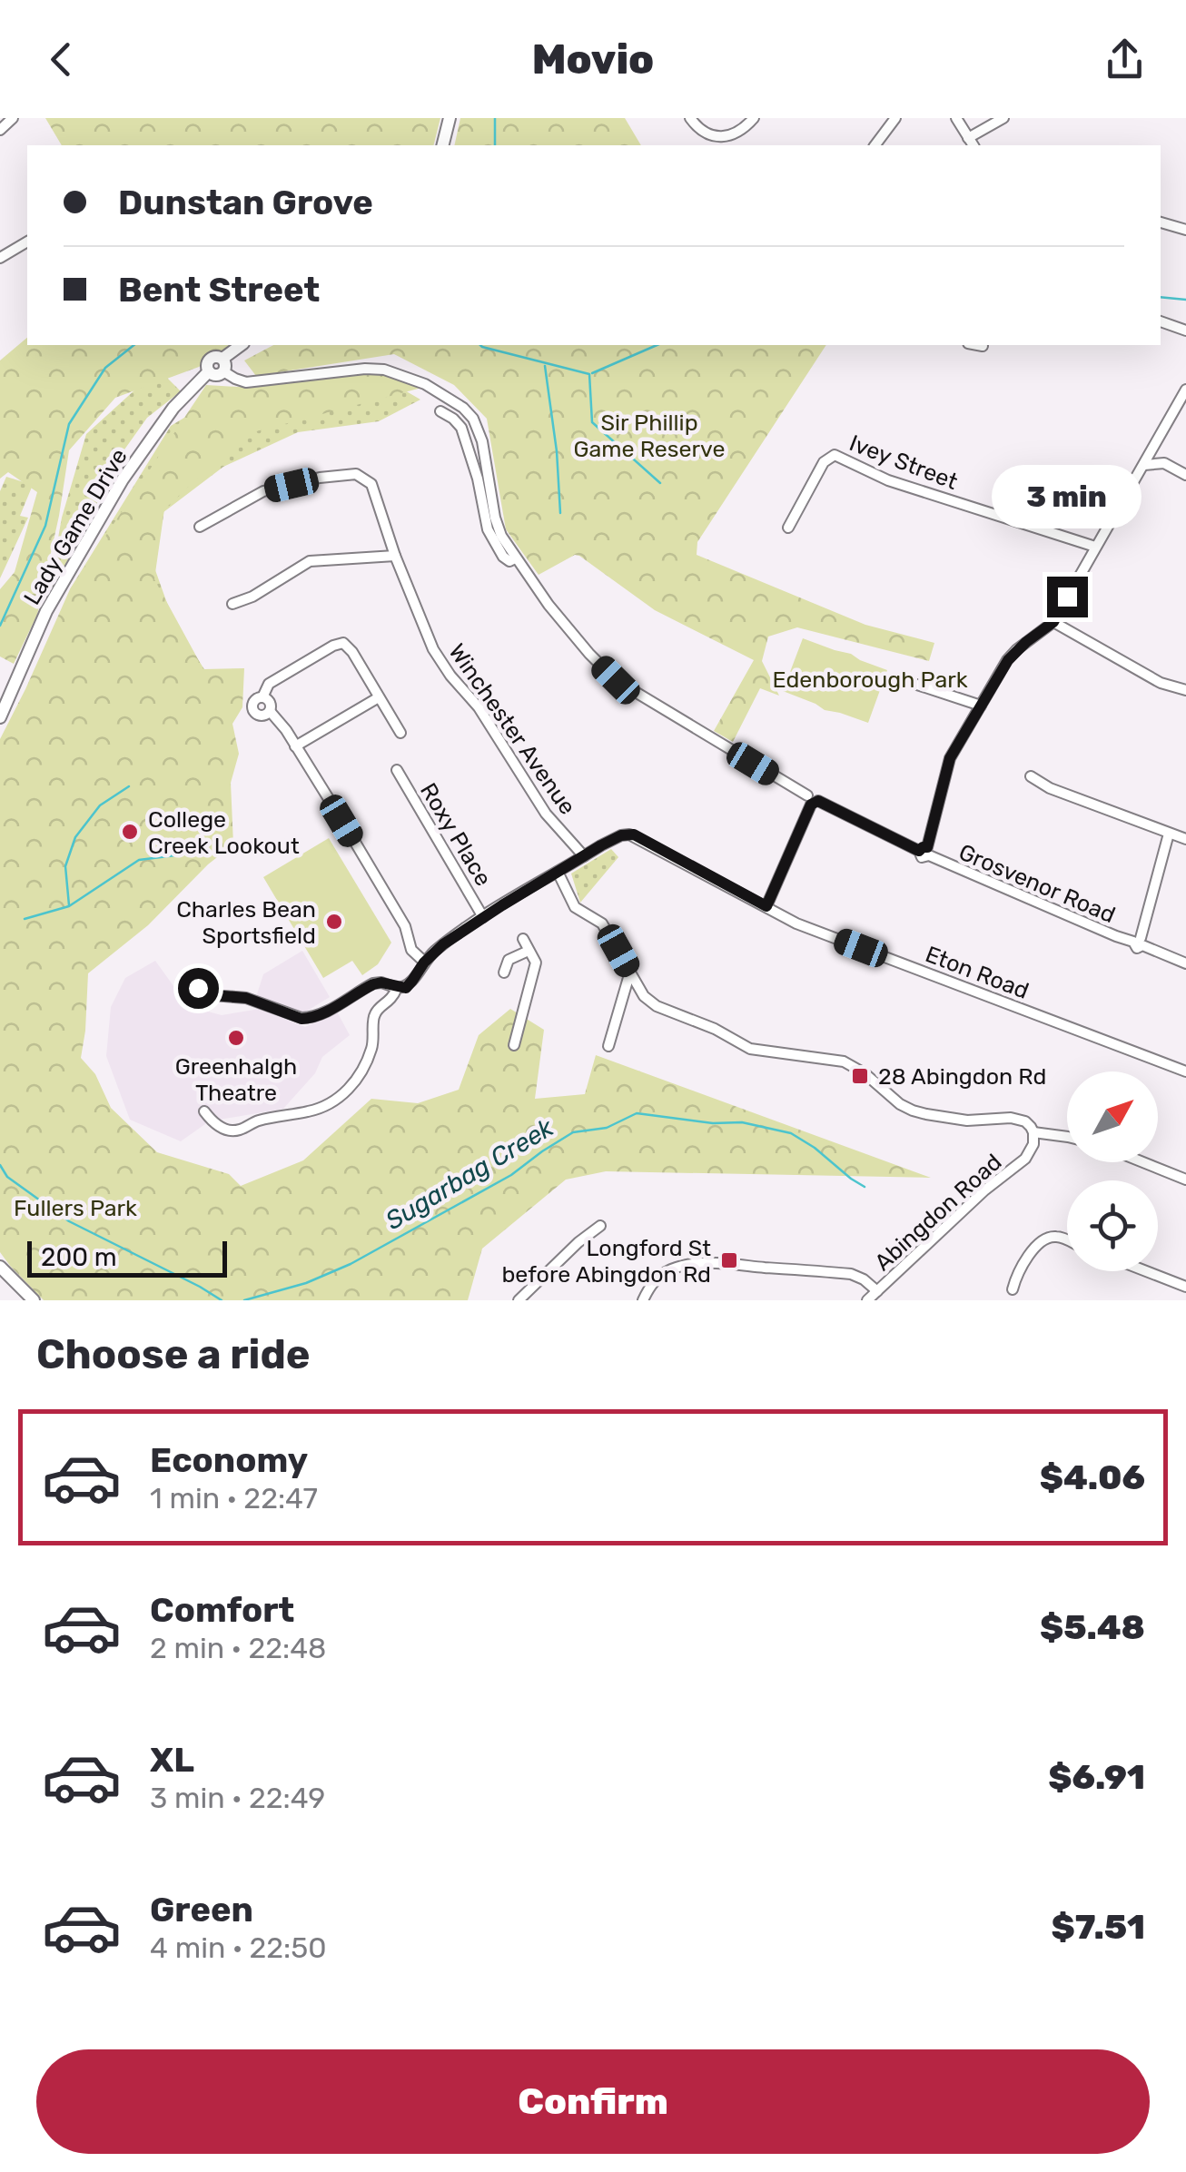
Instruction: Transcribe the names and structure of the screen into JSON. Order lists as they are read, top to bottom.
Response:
{
  "streets": {
    "main road": ["Lady Game Drive"],
    "street": [
      "Ivey Street",
      "Winchester Avenue",
      "Roxy Place",
      "Grosvenor Road",
      "Eton Road",
      "Abingdon Road"
    ]
  },
  "crossings": [
    ["Lady Game Drive", "Grosvenor Road"],
    ["Winchester Avenue", "Eton Road"],
    ["Roxy Place", "Eton Road"],
    ["Eton Road", "Abingdon Road"]
  ],
  "water": ["Sugarbag Creek"],
  "parks": ["Sir Phillip Game Reserve", "Edenborough Park", "Fullers Park"],
  "places": {
    "other": ["College Creek Lookout", "Charles Bean Sportsfield", "Greenhalgh Theatre"],
    "transit": ["28 Abingdon Rd", "Longford St before Abingdon Rd"]
  },
  "scale_bar": "200 m",
  "north": "top right",
  "page": {
    "header": "Movio",
    "banner": ["Dunstan Grove", "Bent Street"],
    "bubble": "3 min",
    "scale": "200 m",
    "heading": "Choose a ride",
    "list": [
      {
        "name": "Economy",
        "note": "1 min · 22:47",
        "value": "$4.06"
      },
      {
        "name": "Comfort",
        "note": "2 min · 22:48",
        "value": "$5.48"
      },
      {
        "name": "XL",
        "note": "3 min · 22:49",
        "value": "$6.91"
      },
      {
        "name": "Green",
        "note": "4 min · 22:50",
        "value": "$7.51"
      }
    ],
    "buttons": "Confirm"
  }
}
